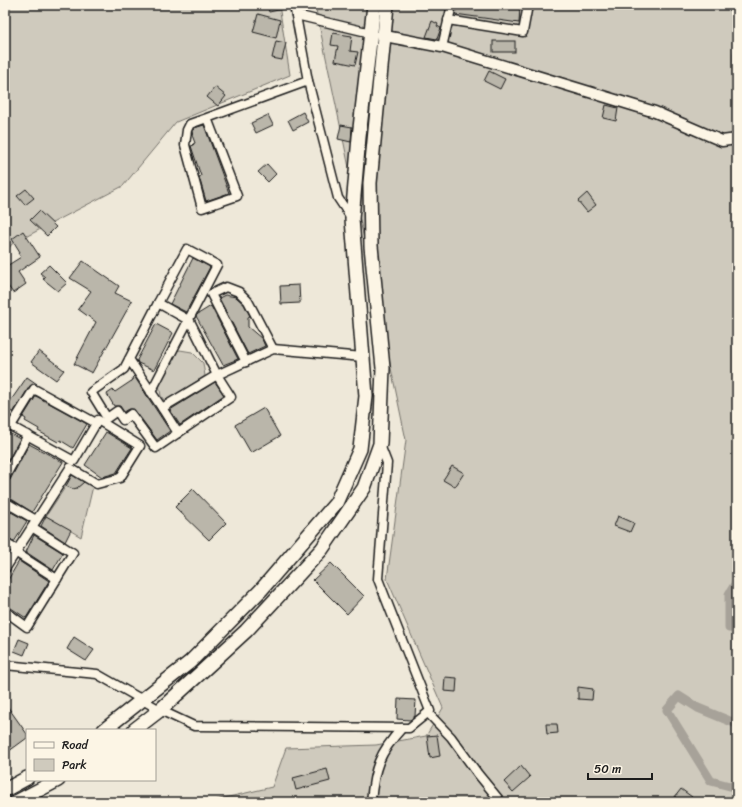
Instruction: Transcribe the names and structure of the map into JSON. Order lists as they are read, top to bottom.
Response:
{
  "legend": ["Road", "Park"],
  "scale_bar": "50 m"
}
